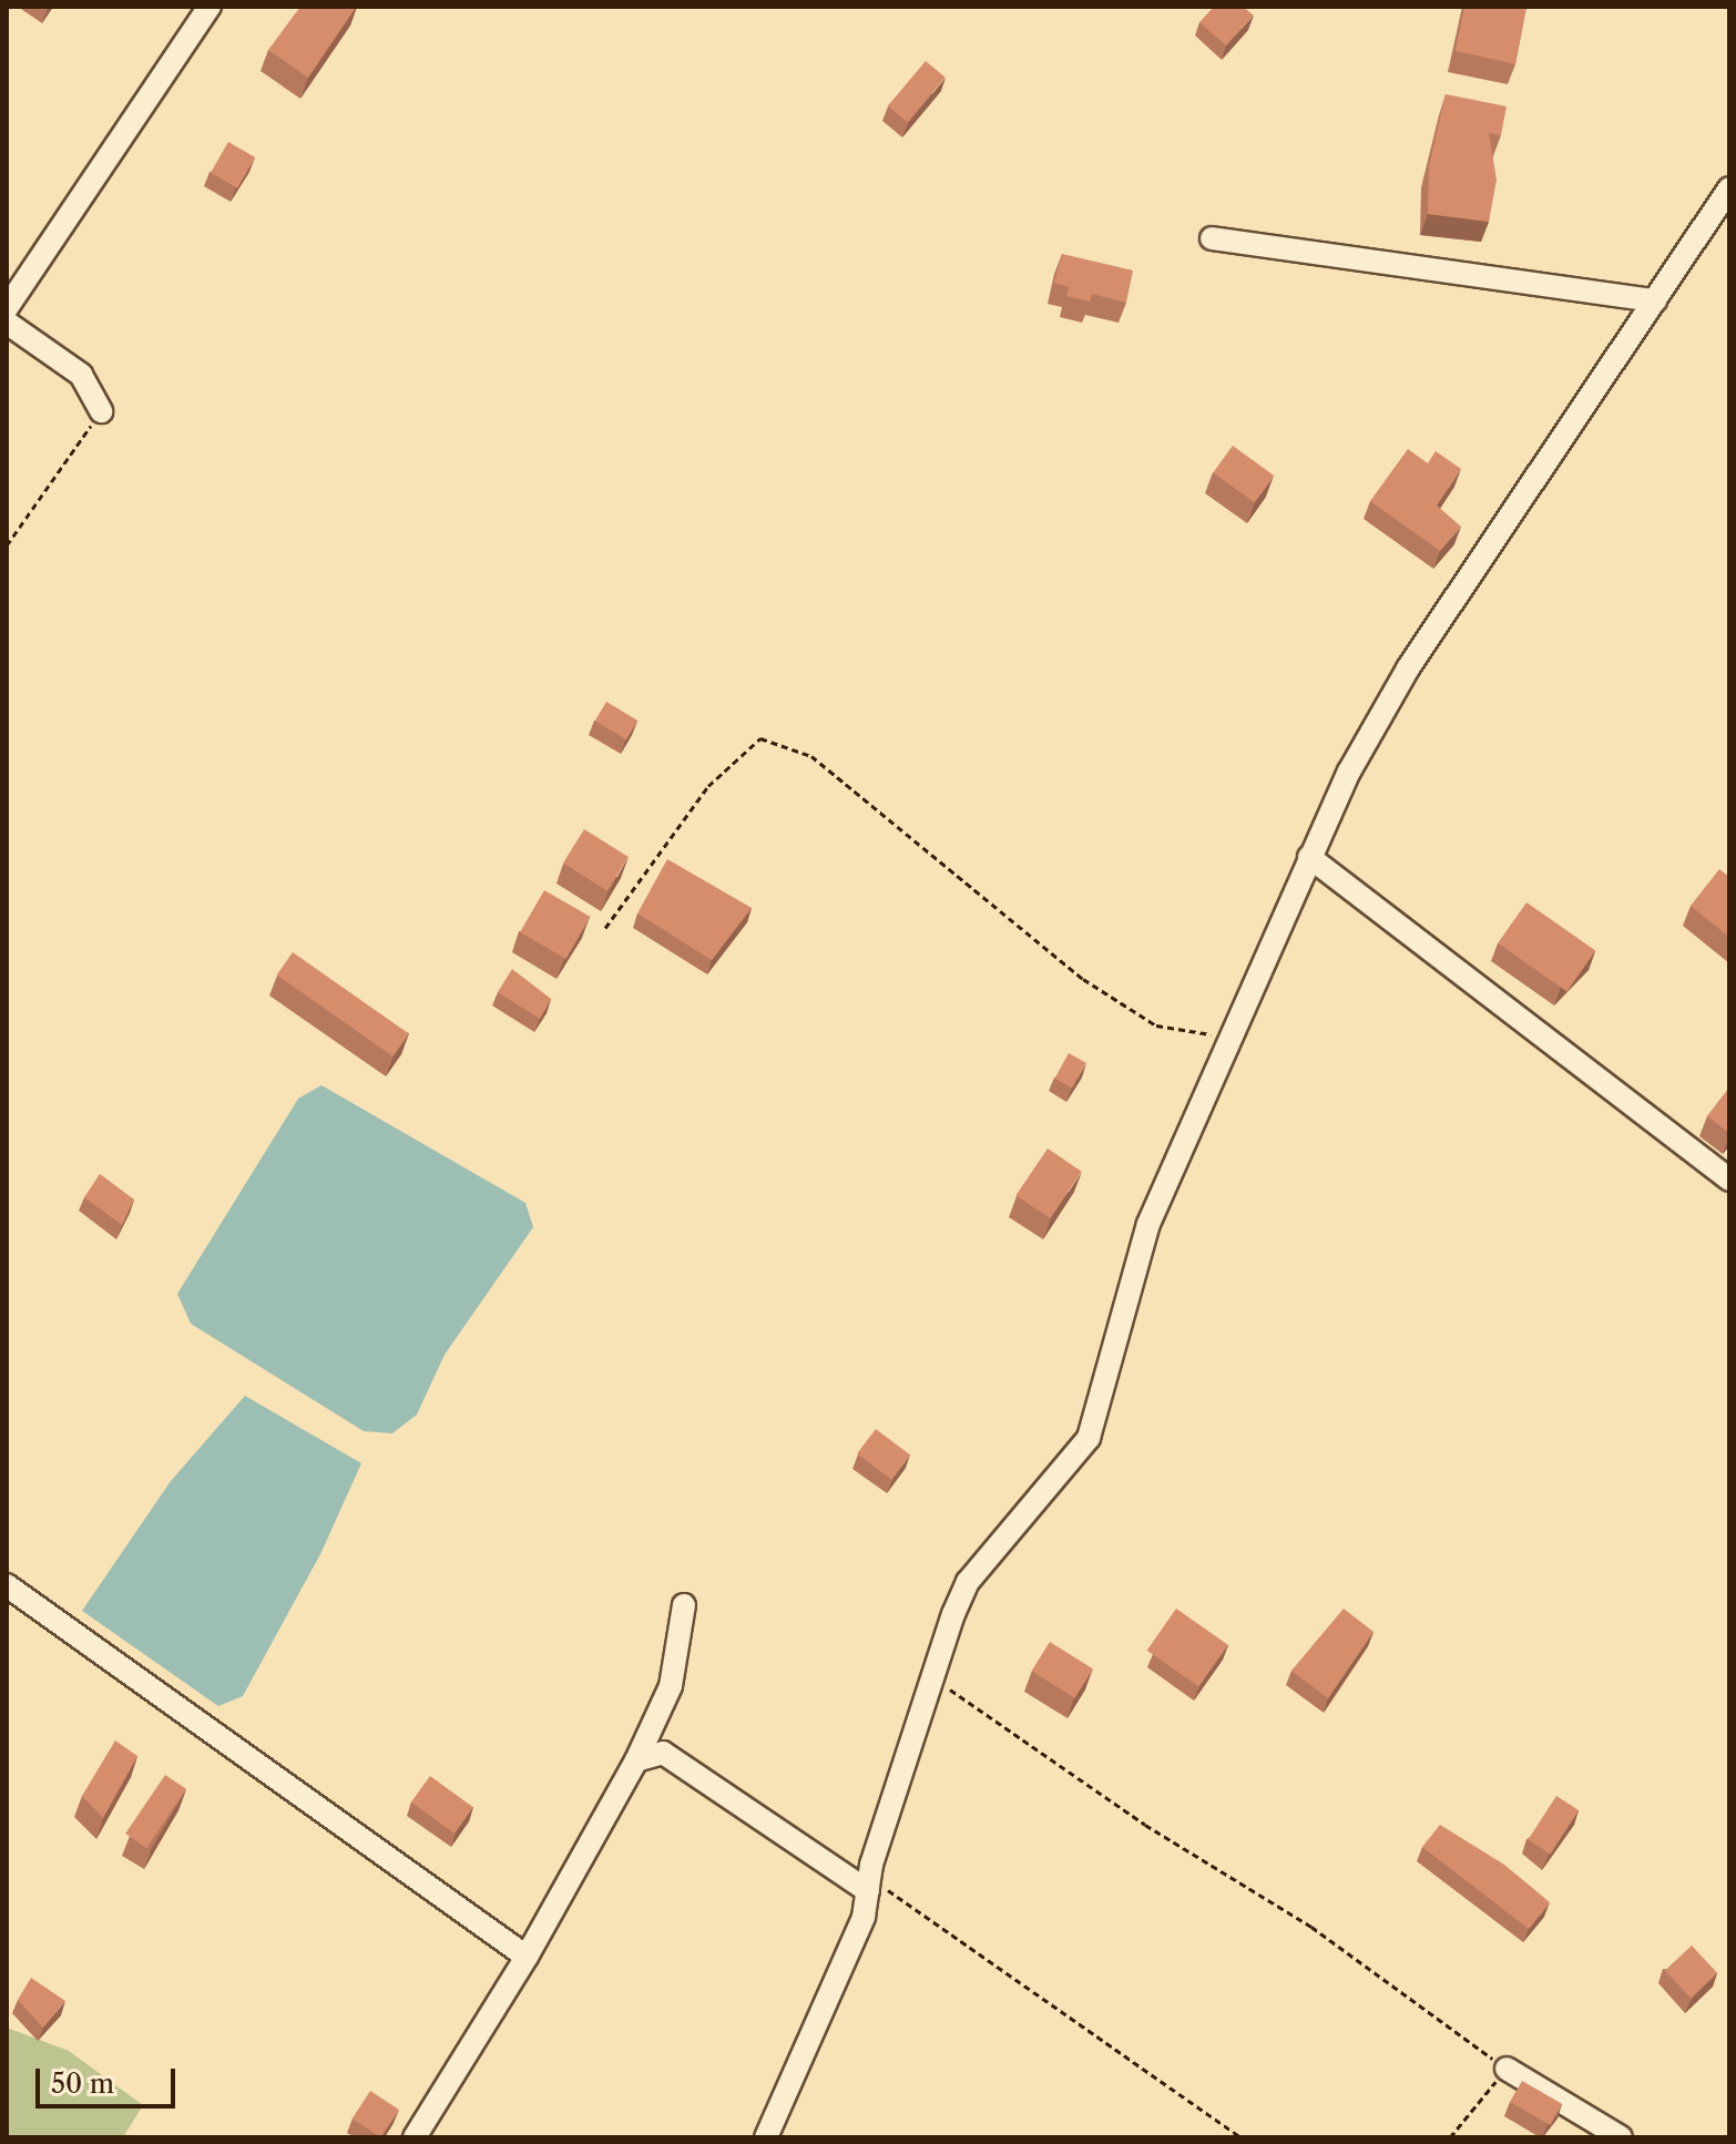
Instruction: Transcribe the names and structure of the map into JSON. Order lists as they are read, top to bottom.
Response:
{
  "scale_bar": "50 m"
}
